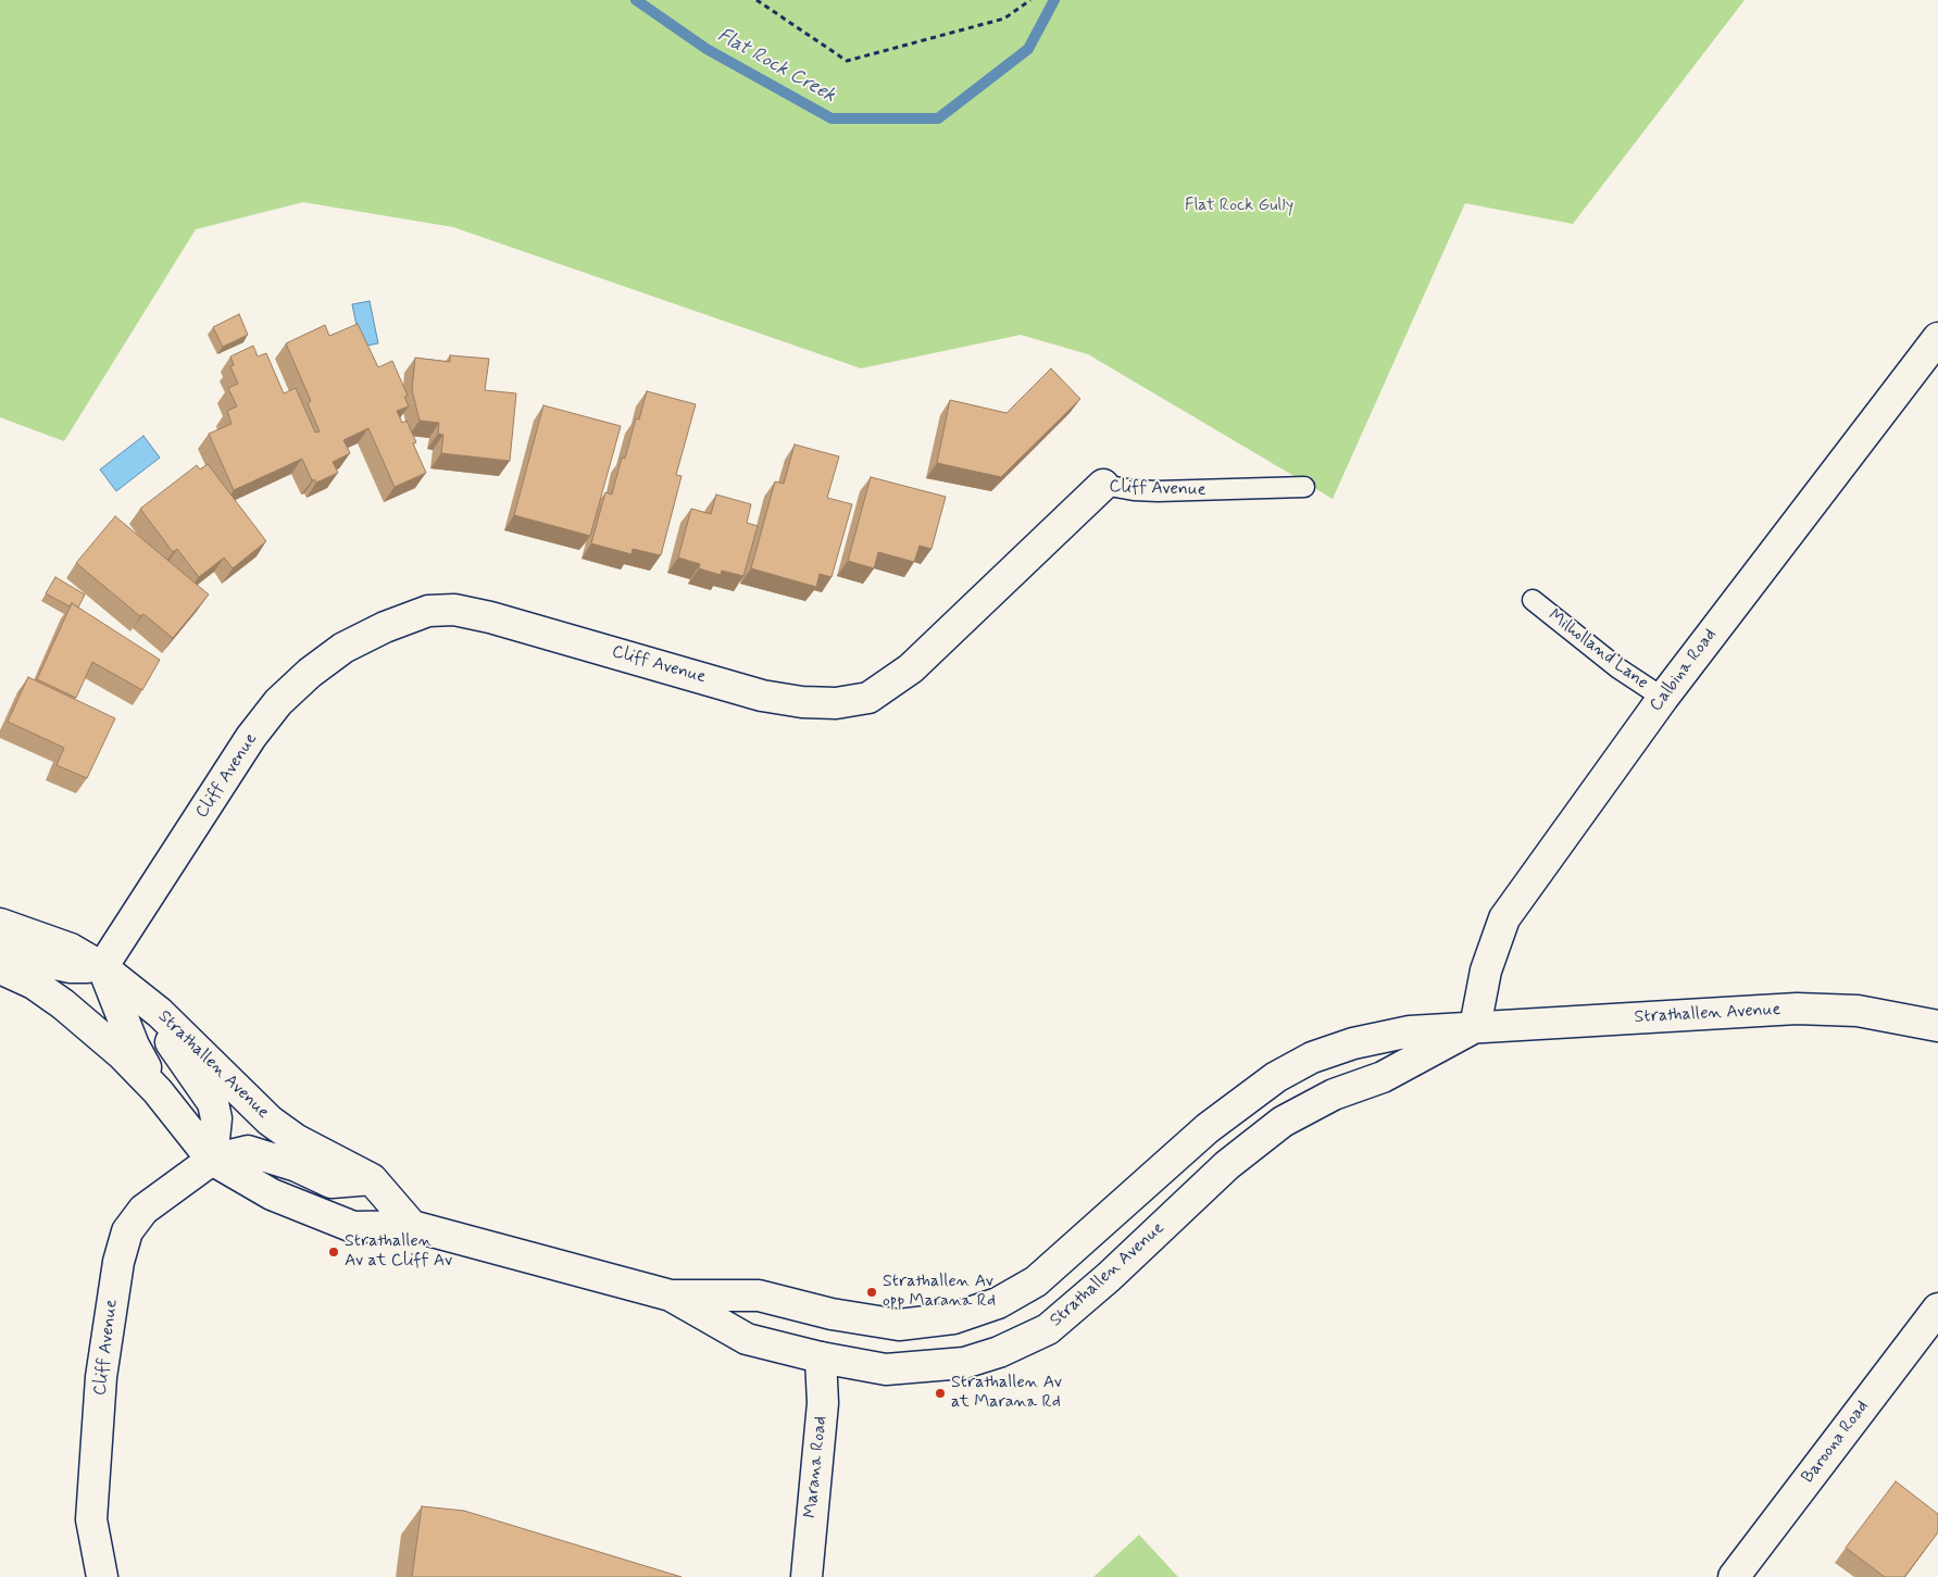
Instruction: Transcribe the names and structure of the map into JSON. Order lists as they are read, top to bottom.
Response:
{
  "streets": {
    "main road": [
      "Cliff Avenue",
      "Calbina Road",
      "Strathallen Avenue",
      "Baroona Road",
      "Marana Road"
    ],
    "lane": ["Milholland Lane"]
  },
  "crossings": [
    ["Cliff Avenue", "Strathallen Avenue"],
    ["Milholland Lane", "Calbina Road"],
    ["Calbina Road", "Strathallen Avenue"],
    ["Strathallen Avenue", "Marana Road"]
  ],
  "water": ["Flat Rock Creek"],
  "parks": ["Flat Rock Gully"],
  "places": ["Strathallen Av at Cliff Av", "Strathallen Av opp Marana Rd", "Strathallen Av at Marana Rd"]
}
